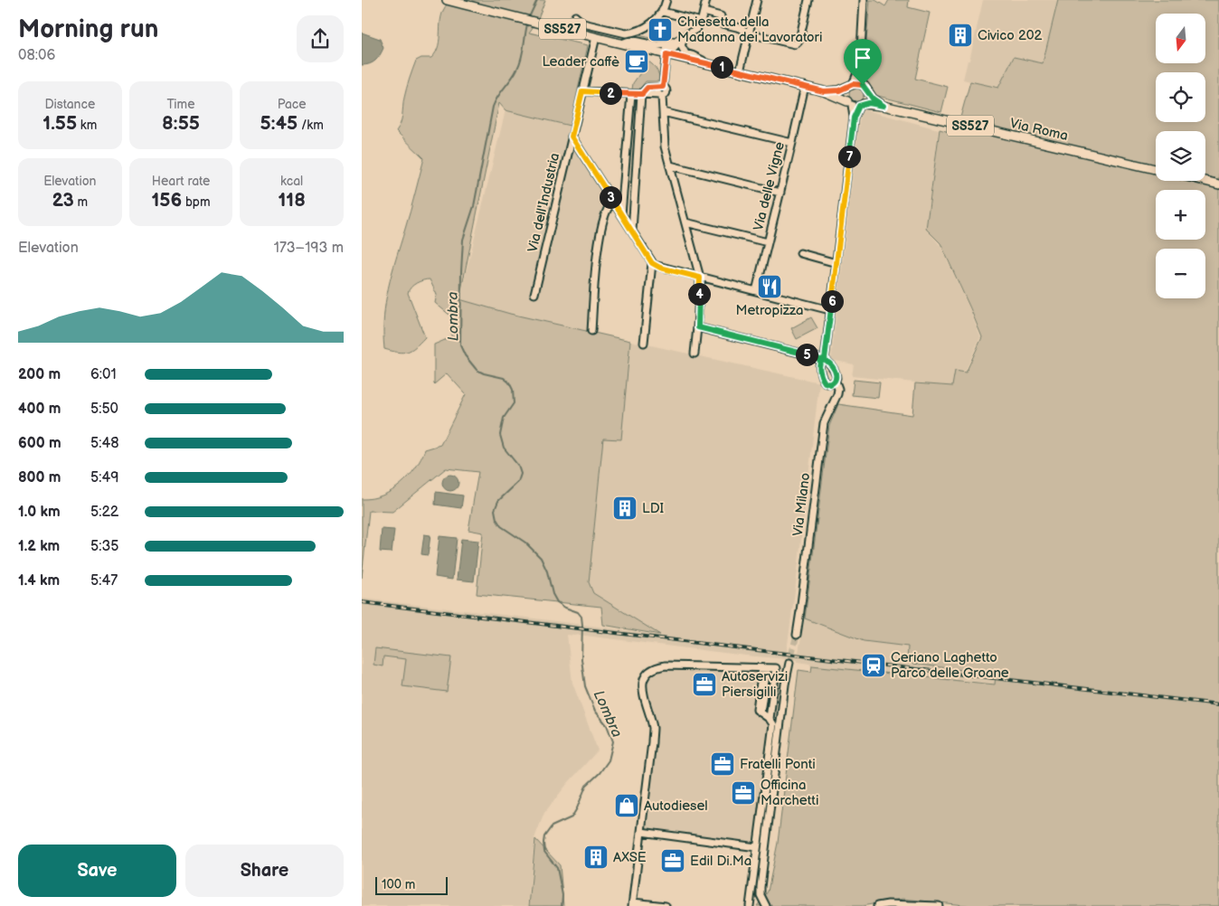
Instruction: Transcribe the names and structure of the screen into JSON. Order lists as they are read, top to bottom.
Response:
{
  "streets": {
    "main road": ["SS527", "Via Roma"],
    "street": ["Via delle Vigne", "Via dell'Industria", "Via Milano"]
  },
  "crossings": [
    ["SS527", "Via Roma"],
    ["Via Roma", "Via delle Vigne"],
    ["Via Roma", "Via dell'Industria"]
  ],
  "water": ["Lombra"],
  "places": {
    "church": ["Chiesetta della Madonna dei Lavoratori"],
    "building": ["Civico 202", "LDI", "AXSE"],
    "cafe": ["Leader caffè"],
    "restaurant": ["Metropizza"],
    "station": ["Ceriano Laghetto Parco delle Groane"],
    "office": [
      "Autoservizi Piersigilli",
      "Fratelli Ponti",
      "Officina Marchetti",
      "Edil Di.Ma"
    ],
    "shop": ["Autodiesel"]
  },
  "scale_bar": "100 m",
  "north": "bottom",
  "page": {
    "heading": ["Morning run", "08:06"],
    "map_buttons": ["+", "−"],
    "pins": [
      "1",
      "2",
      "7",
      "3",
      "4",
      "6",
      "5"
    ],
    "stats": [
      ["Distance", "1.55 km"],
      ["Time", "8:55"],
      ["Pace", "5:45 /km"],
      ["Elevation", "23 m"],
      ["Heart rate", "156 bpm"],
      ["kcal", "118"]
    ],
    "chart": ["Elevation", "173–193 m"],
    "list": [
      {
        "name": "200 m",
        "note": "6:01"
      },
      {
        "name": "400 m",
        "note": "5:50"
      },
      {
        "name": "600 m",
        "note": "5:48"
      },
      {
        "name": "800 m",
        "note": "5:49"
      },
      {
        "name": "1.0 km",
        "note": "5:22"
      },
      {
        "name": "1.2 km",
        "note": "5:35"
      },
      {
        "name": "1.4 km",
        "note": "5:47"
      }
    ],
    "buttons": ["Save", "Share"],
    "scale": "100 m"
  }
}
